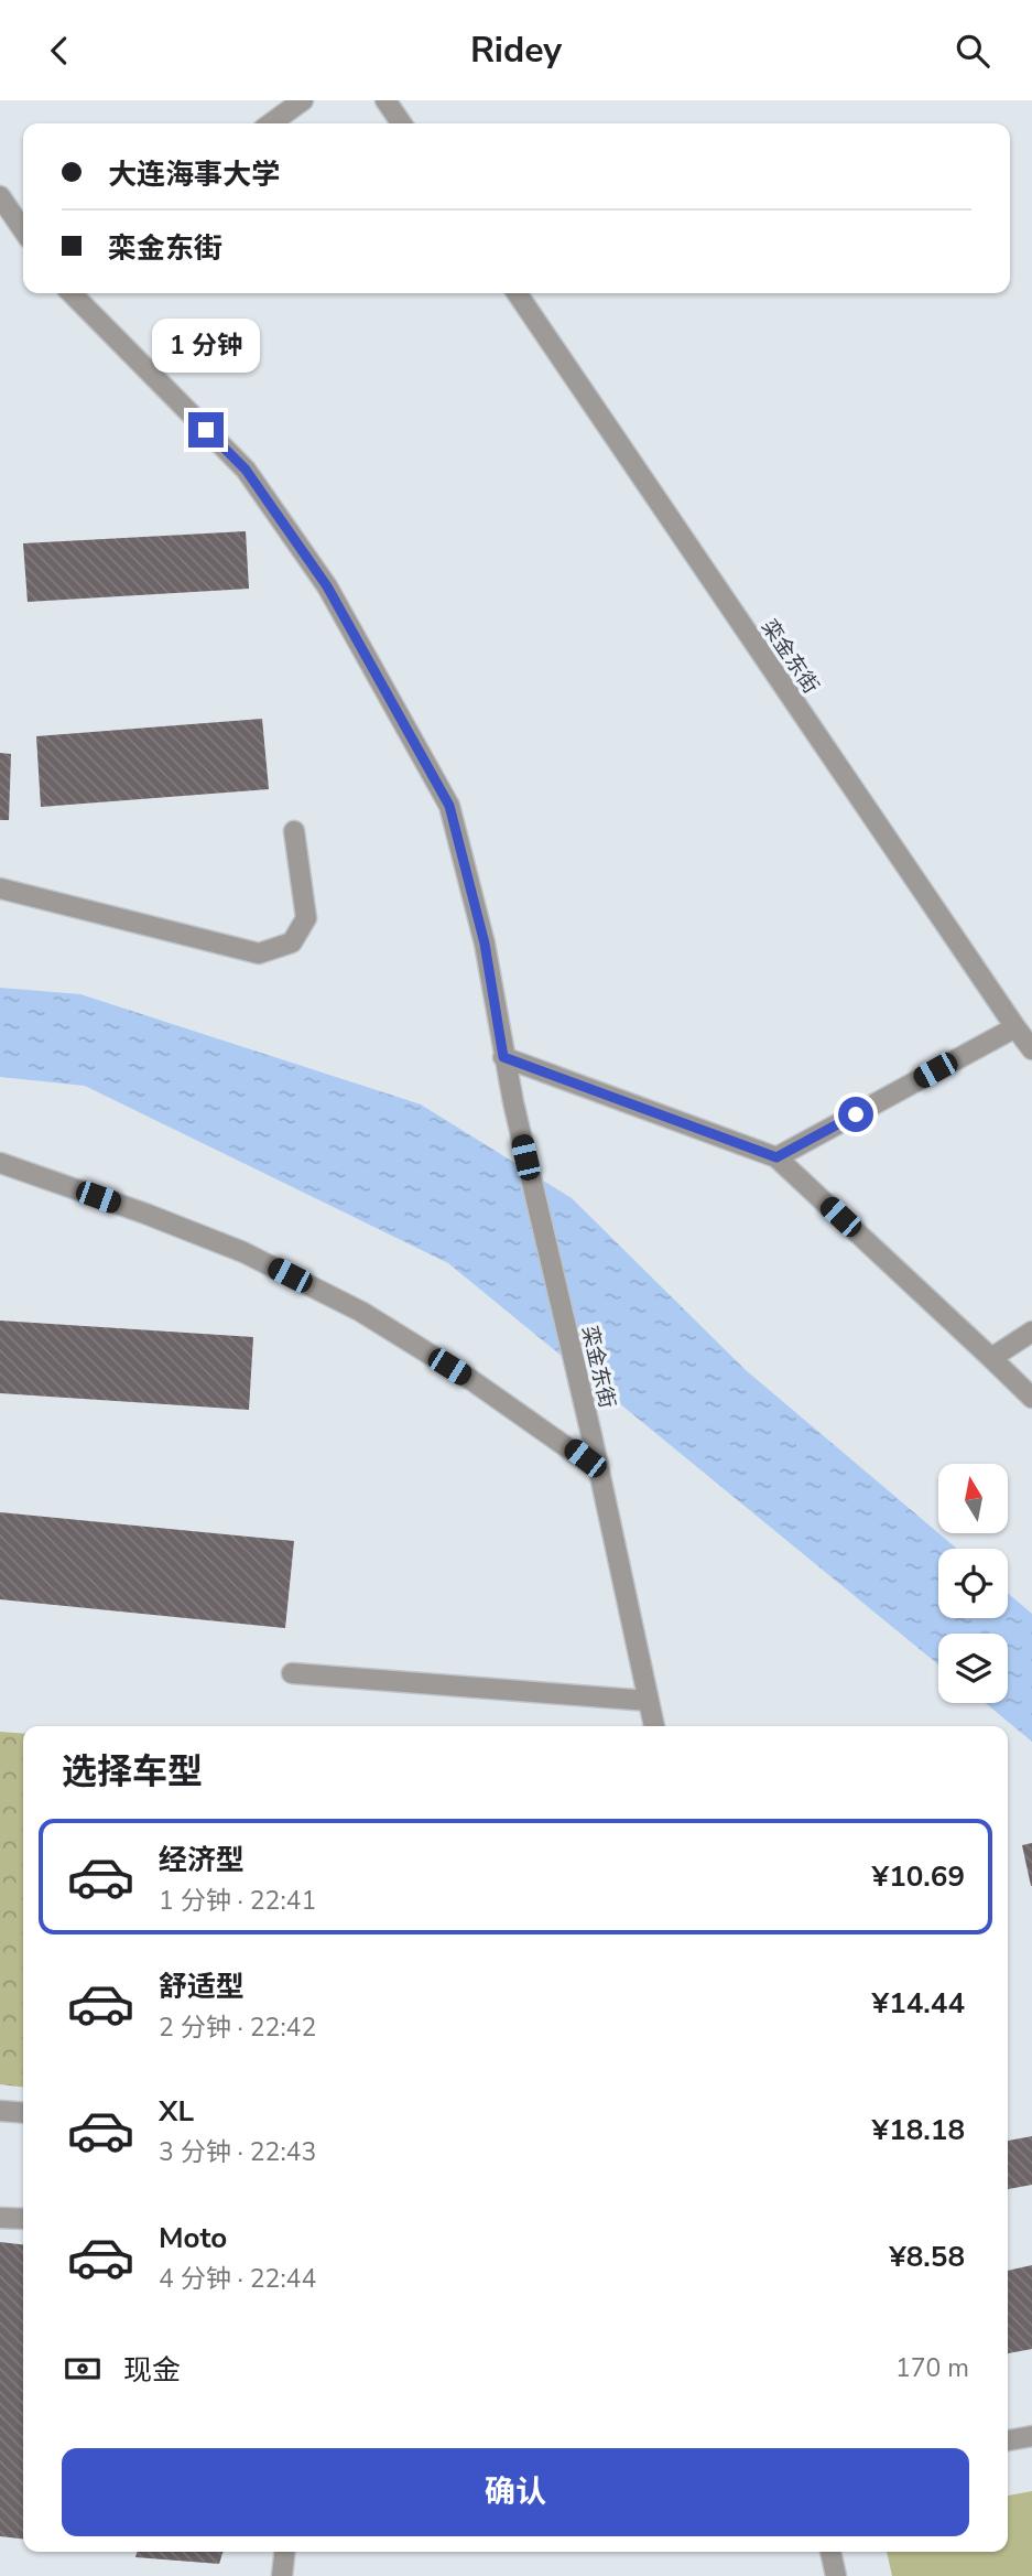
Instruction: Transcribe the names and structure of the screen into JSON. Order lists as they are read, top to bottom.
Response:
{
  "streets": {
    "street": ["栾金东街"]
  },
  "north": "top",
  "page": {
    "header": "Ridey",
    "banner": ["大连海事大学", "栾金东街"],
    "bubble": "1 分钟",
    "heading": "选择车型",
    "list": [
      {
        "name": "经济型",
        "note": "1 分钟 · 22:41",
        "value": "¥10.69"
      },
      {
        "name": "舒适型",
        "note": "2 分钟 · 22:42",
        "value": "¥14.44"
      },
      {
        "name": "XL",
        "note": "3 分钟 · 22:43",
        "value": "¥18.18"
      },
      {
        "name": "Moto",
        "note": "4 分钟 · 22:44",
        "value": "¥8.58"
      }
    ],
    "pay": ["现金", "170 m"],
    "buttons": "确认"
  }
}
